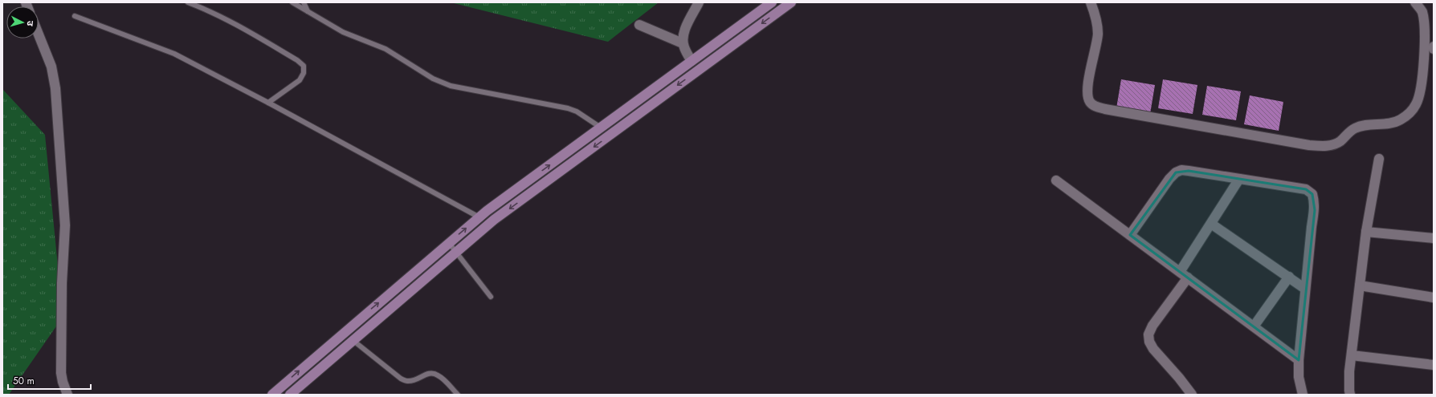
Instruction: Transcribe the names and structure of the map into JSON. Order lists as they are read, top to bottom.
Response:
{
  "scale_bar": "50 m",
  "north": "right"
}
